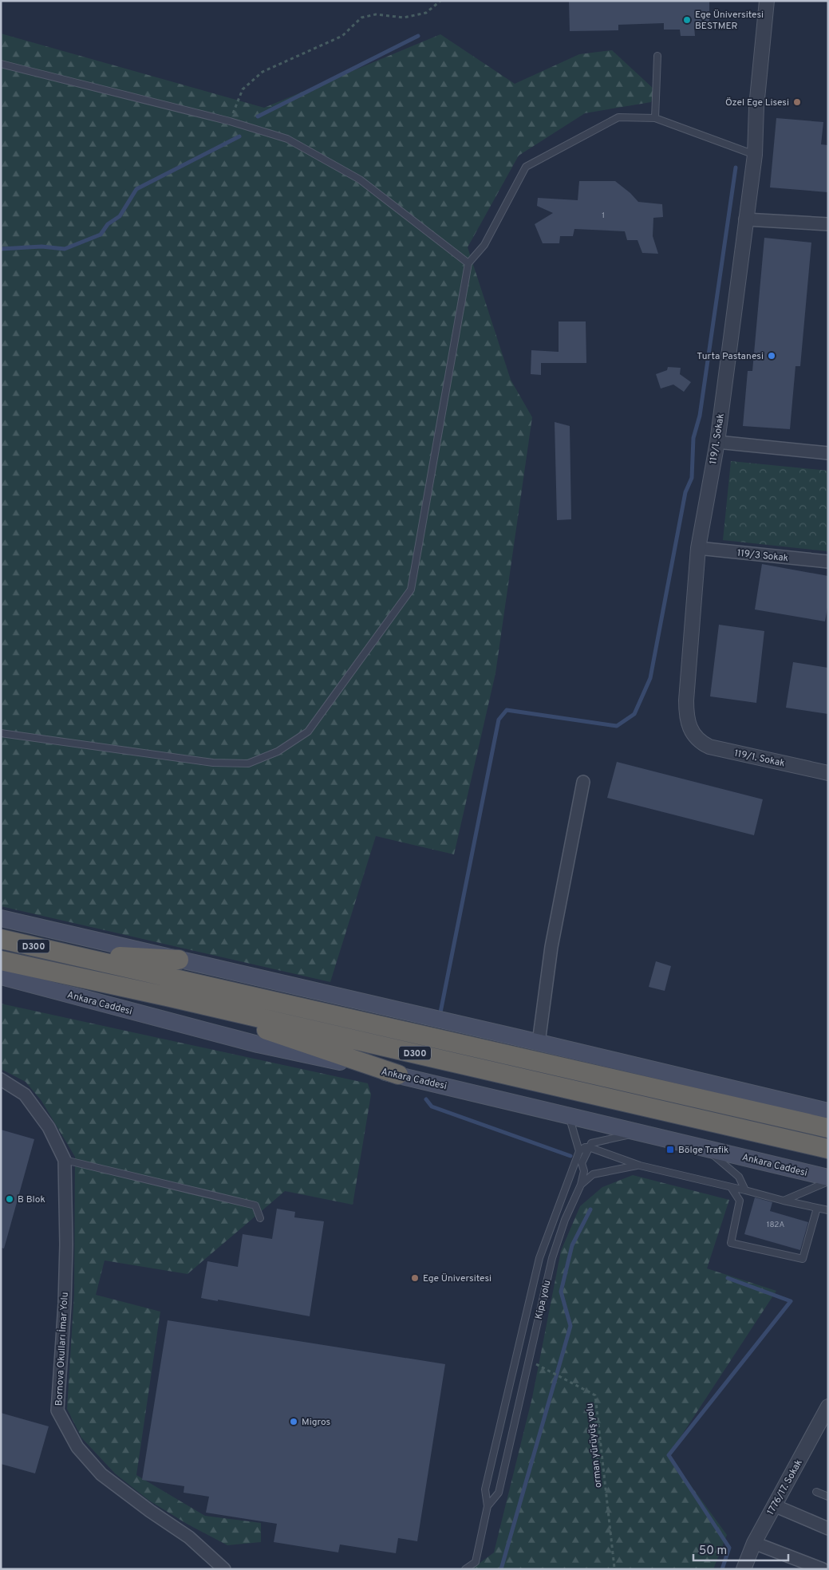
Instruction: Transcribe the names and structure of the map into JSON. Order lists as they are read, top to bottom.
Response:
{
  "streets": {
    "highway": ["D300", "Ankara Caddesi"],
    "street": [
      "119/1. Sokak",
      "119/3 Sokak",
      "Bornova Okulları İmar Yolu",
      "1776/17. Sokak"
    ],
    "lane": ["Kipa yolu"],
    "path": ["orman yürüyüş yolu"]
  },
  "crossings": [
    ["119/1. Sokak", "119/3 Sokak"],
    ["Kipa yolu", "orman yürüyüş yolu"]
  ],
  "places": {
    "other": [
      "Ege Üniversitesi BESTMER",
      "Özel Ege Lisesi",
      "Turta Pastanesi",
      "B Blok",
      "Ege Üniversitesi",
      "Migros"
    ],
    "transit": ["Bölge Trafik"]
  },
  "house_numbers": ["1", "182A"],
  "scale_bar": "50 m"
}
